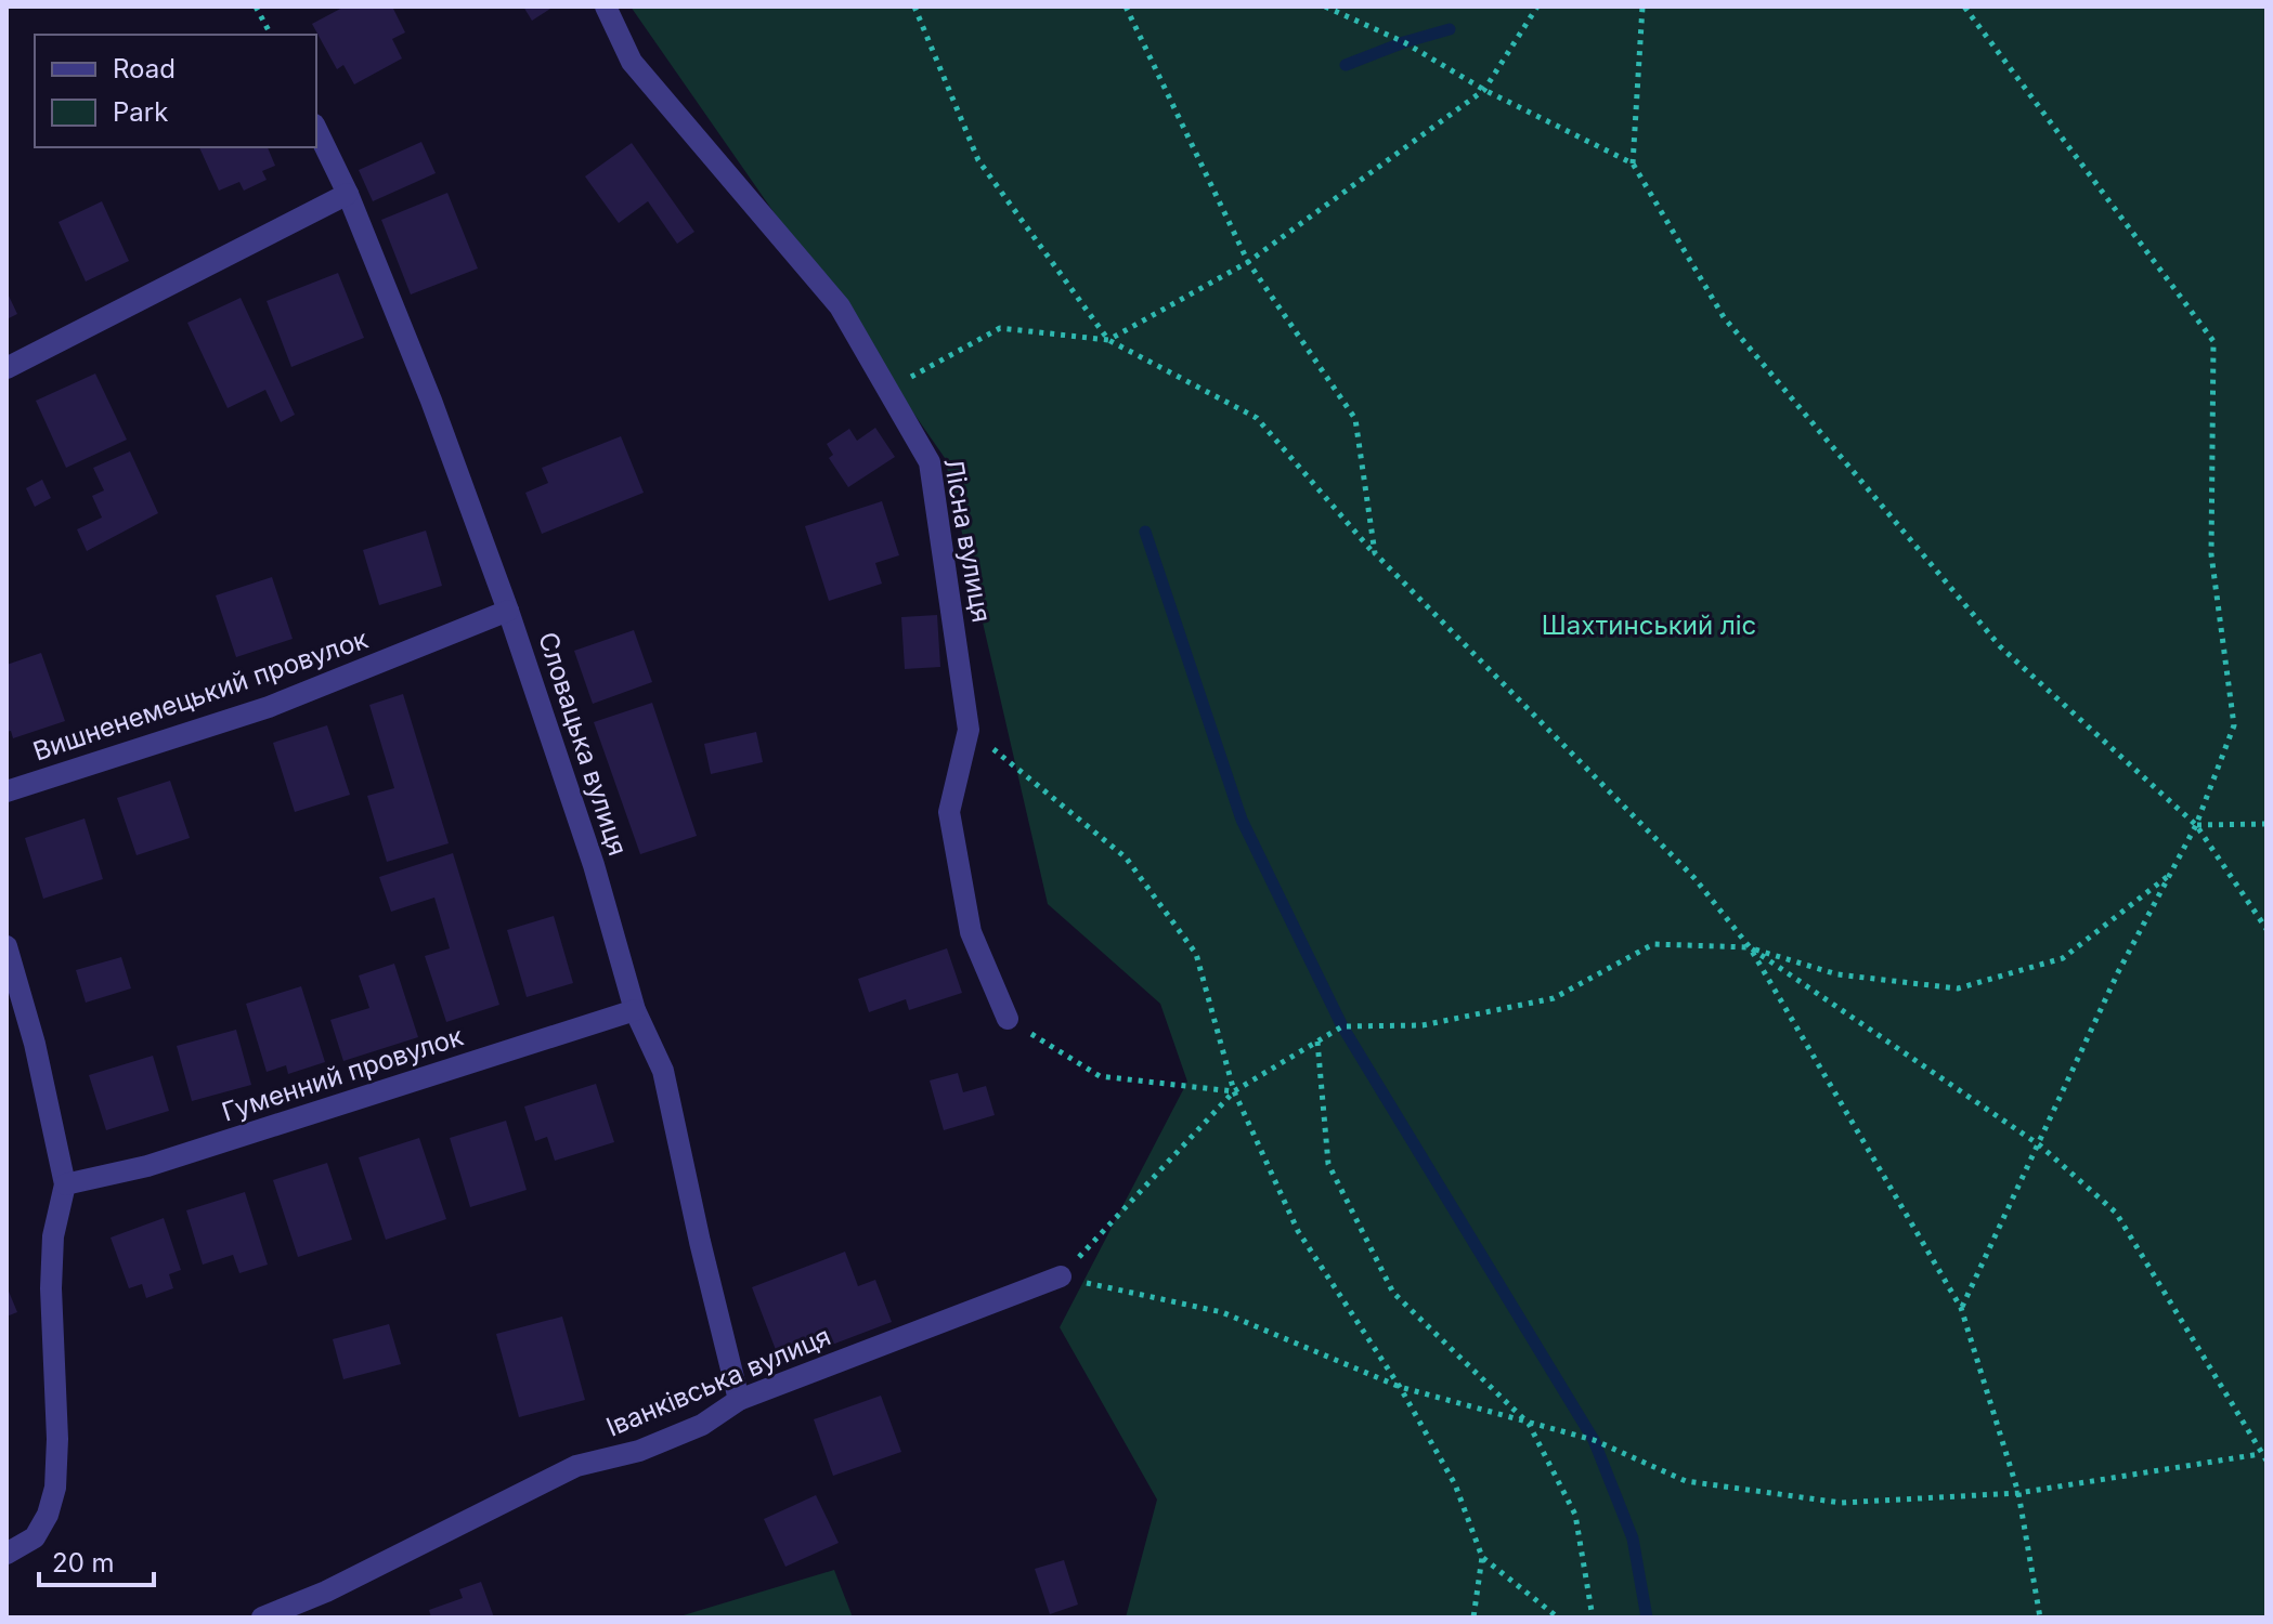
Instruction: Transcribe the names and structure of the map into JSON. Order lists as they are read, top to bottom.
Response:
{
  "streets": {
    "street": [
      "Лісна вулиця",
      "Вишненемецький провулок",
      "Словацька вулиця",
      "Гуменний провулок",
      "Іванківська вулиця"
    ]
  },
  "crossings": [
    ["Вишненемецький провулок", "Словацька вулиця"],
    ["Словацька вулиця", "Гуменний провулок"],
    ["Словацька вулиця", "Іванківська вулиця"]
  ],
  "parks": ["Шахтинський ліс"],
  "legend": ["Road", "Park"],
  "scale_bar": "20 m"
}
